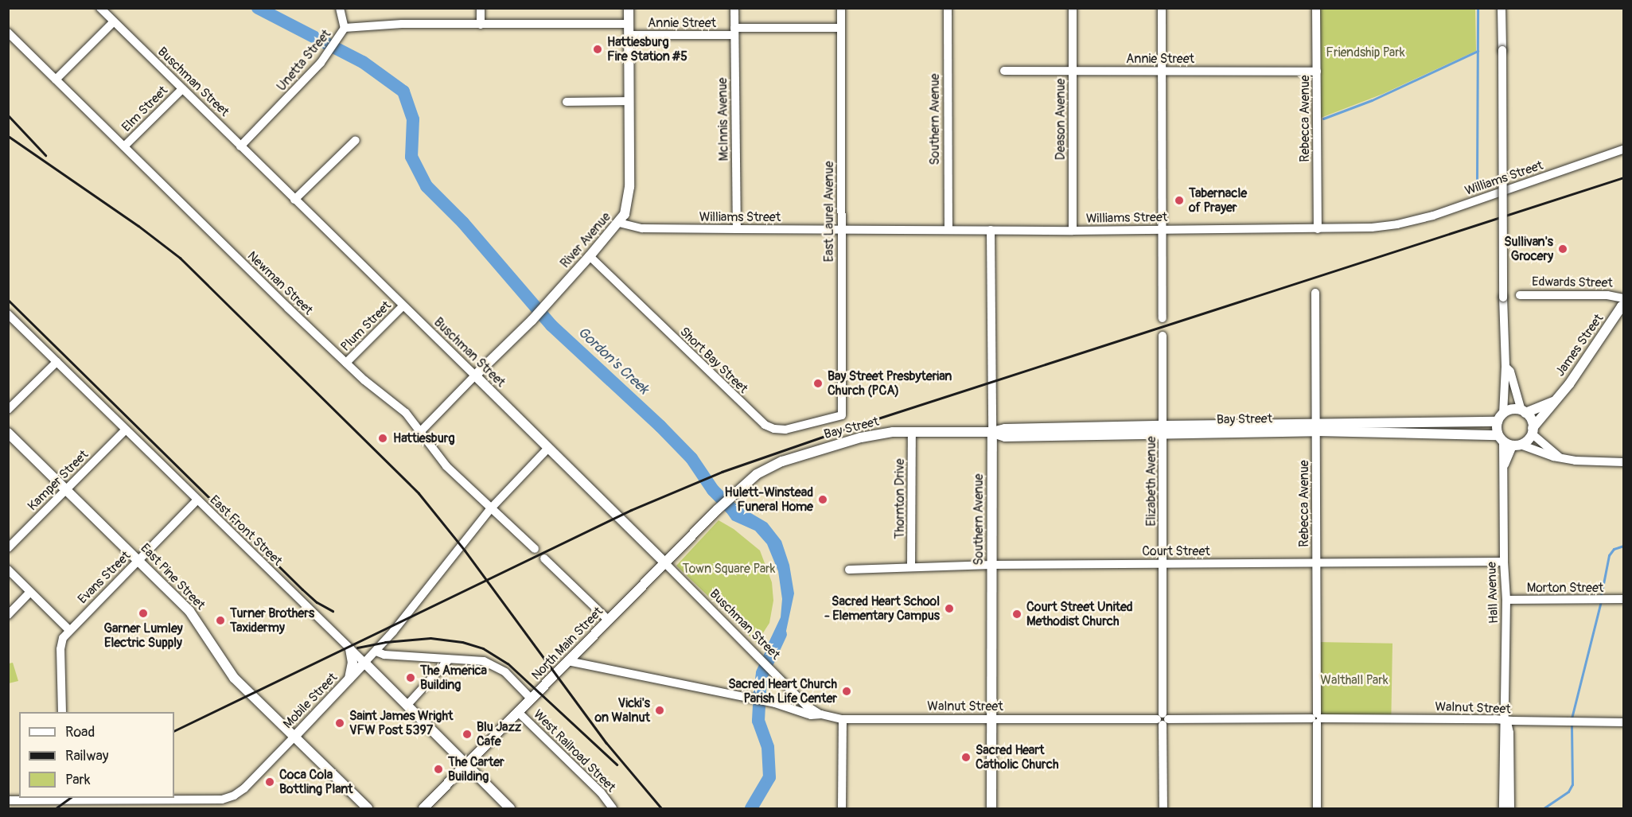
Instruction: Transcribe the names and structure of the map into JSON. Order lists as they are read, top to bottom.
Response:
{
  "streets": {
    "main road": [
      "Buschman Street",
      "Southern Avenue",
      "River Avenue",
      "James Street",
      "Bay Street",
      "East Front Street",
      "East Pine Street",
      "North Main Street",
      "Mobile Street"
    ],
    "street": [
      "Annie Street",
      "Unetta Street",
      "Elm Street",
      "Rebecca Avenue",
      "McInnis Avenue",
      "Deason Avenue",
      "Williams Street",
      "East Laurel Avenue",
      "Edwards Street",
      "Newman Street",
      "Plum Street",
      "Short Bay Street",
      "Kamper Street",
      "Elizabeth Avenue",
      "Thornton Drive",
      "Court Street",
      "Evans Street",
      "Morton Street",
      "Hall Avenue",
      "Walnut Street",
      "West Railroad Street"
    ]
  },
  "crossings": [
    ["Annie Street", "Rebecca Avenue"],
    ["Annie Street", "McInnis Avenue"],
    ["Annie Street", "Deason Avenue"],
    ["Annie Street", "East Laurel Avenue"],
    ["Annie Street", "River Avenue"],
    ["Unetta Street", "Buschman Street"],
    ["Unetta Street", "River Avenue"],
    ["Buschman Street", "Elm Street"],
    ["Buschman Street", "River Avenue"],
    ["Buschman Street", "Plum Street"],
    ["Buschman Street", "North Main Street"],
    ["Buschman Street", "Mobile Street"],
    ["Buschman Street", "Walnut Street"],
    ["Elm Street", "Newman Street"],
    ["Rebecca Avenue", "Williams Street"],
    ["Rebecca Avenue", "Bay Street"],
    ["Rebecca Avenue", "Court Street"],
    ["Rebecca Avenue", "Walnut Street"],
    ["McInnis Avenue", "Williams Street"],
    ["Southern Avenue", "Williams Street"],
    ["Southern Avenue", "Bay Street"],
    ["Southern Avenue", "Court Street"],
    ["Southern Avenue", "Walnut Street"],
    ["Deason Avenue", "Williams Street"],
    ["Williams Street", "East Laurel Avenue"],
    ["Williams Street", "River Avenue"],
    ["East Laurel Avenue", "Short Bay Street"],
    ["River Avenue", "Newman Street"],
    ["River Avenue", "Short Bay Street"],
    ["Edwards Street", "James Street"],
    ["Newman Street", "Plum Street"],
    ["Newman Street", "Mobile Street"],
    ["James Street", "Bay Street"],
    ["James Street", "Hall Avenue"],
    ["Bay Street", "Elizabeth Avenue"],
    ["Bay Street", "Thornton Drive"],
    ["Bay Street", "Hall Avenue"],
    ["Bay Street", "North Main Street"],
    ["Kamper Street", "East Front Street"],
    ["Kamper Street", "East Pine Street"],
    ["Elizabeth Avenue", "Court Street"],
    ["Elizabeth Avenue", "Walnut Street"],
    ["Thornton Drive", "Court Street"],
    ["East Front Street", "Evans Street"],
    ["East Front Street", "North Main Street"],
    ["East Front Street", "Mobile Street"],
    ["Court Street", "Hall Avenue"],
    ["East Pine Street", "Evans Street"],
    ["East Pine Street", "Mobile Street"],
    ["Morton Street", "Hall Avenue"],
    ["Hall Avenue", "Walnut Street"],
    ["North Main Street", "Walnut Street"],
    ["North Main Street", "West Railroad Street"]
  ],
  "water": ["Gordon's Creek"],
  "parks": ["Friendship Park", "Town Square Park", "Walthall Park"],
  "places": [
    "Hattiesburg Fire Station #5",
    "Tabernacle of Prayer",
    "Sullivan's Grocery",
    "Bay Street Presbyterian Church (PCA)",
    "Hattiesburg",
    "Hulett-Winstead Funeral Home",
    "Sacred Heart School - Elementary Campus",
    "Garner Lumley Electric Supply",
    "Court Street United Methodist Church",
    "Turner Brothers Taxidermy",
    "The America Building",
    "Sacred Heart Church Parish Life Center",
    "Vicki's on Walnut",
    "Saint James Wright VFW Post 5397",
    "Blu Jazz Cafe",
    "Sacred Heart Catholic Church",
    "The Carter Building",
    "Coca Cola Bottling Plant"
  ],
  "legend": ["Road", "Railway", "Park"]
}
